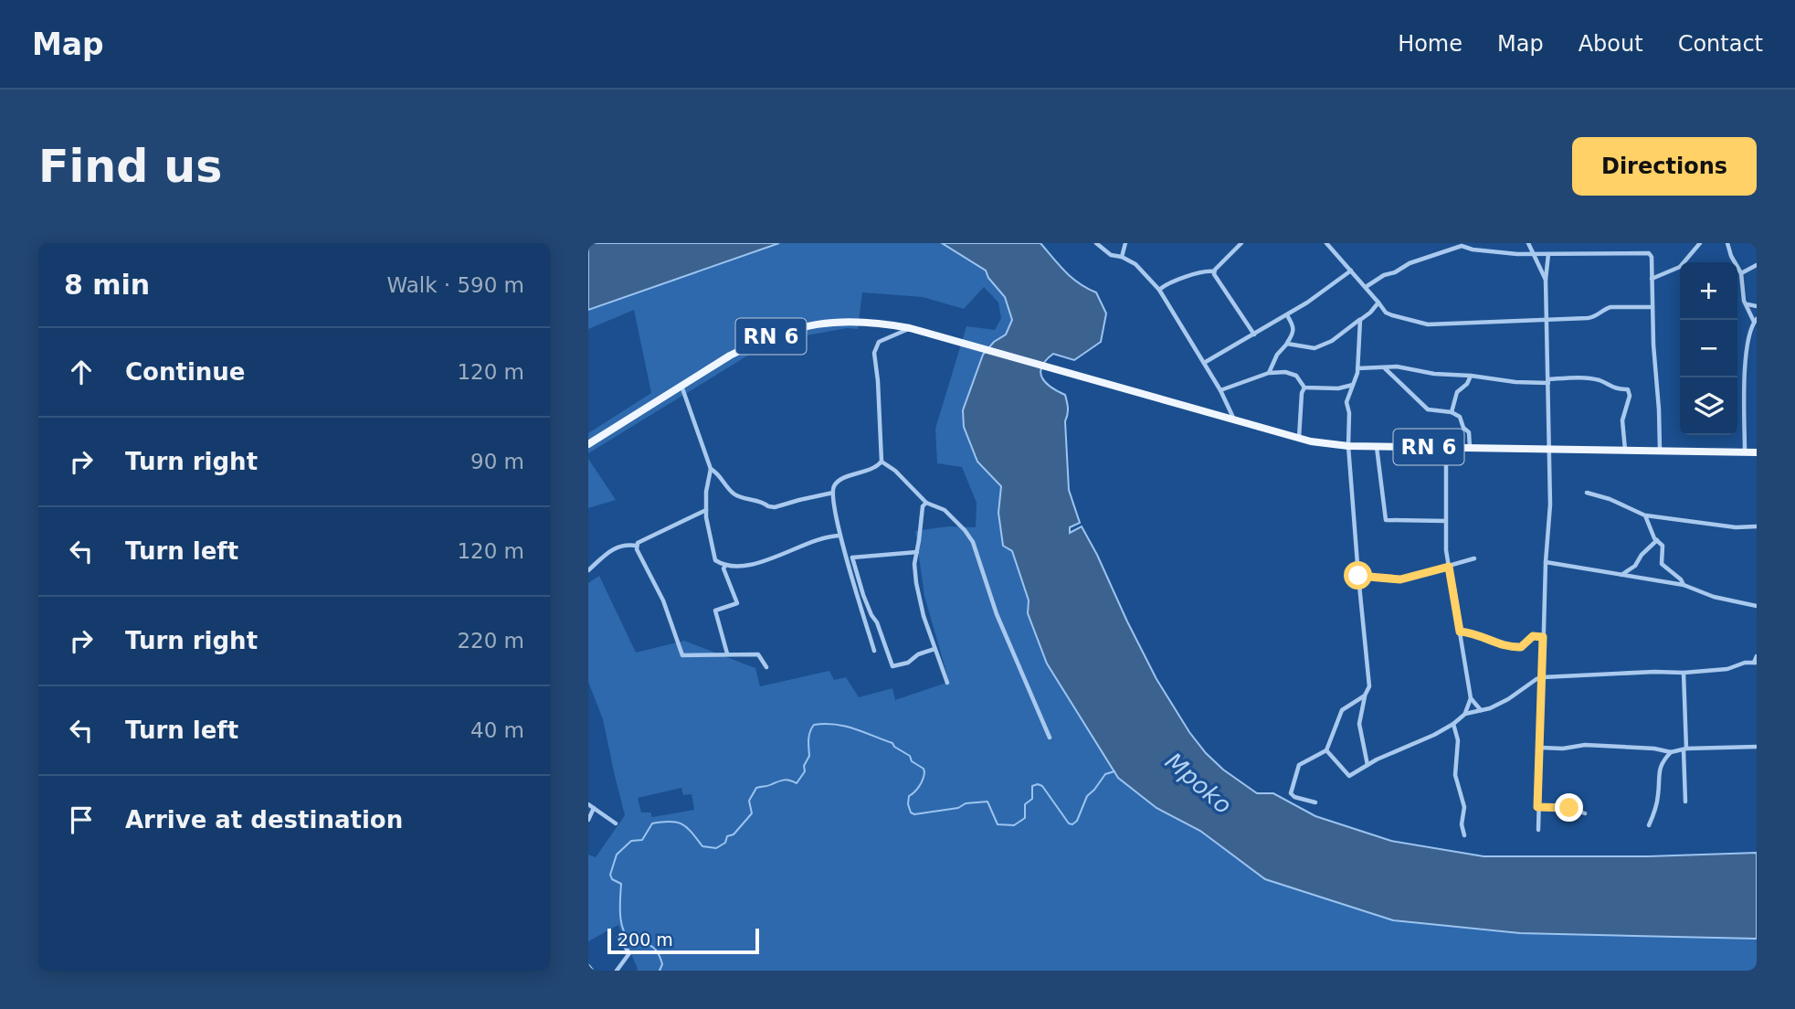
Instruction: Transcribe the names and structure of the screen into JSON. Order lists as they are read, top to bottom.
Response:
{
  "streets": {
    "main road": ["RN 6"]
  },
  "water": ["Mpoko"],
  "scale_bar": "200 m",
  "page": {
    "header": "Map",
    "nav": [
      "Home",
      "Map",
      "About",
      "Contact"
    ],
    "buttons": "Directions",
    "title": "Find us",
    "heading": ["8 min", "Walk · 590 m"],
    "map_buttons": ["+", "−"],
    "list": [
      ["Continue", "120 m"],
      ["Turn right", "90 m"],
      ["Turn left", "120 m"],
      ["Turn right", "220 m"],
      ["Turn left", "40 m"],
      "Arrive at destination"
    ],
    "scale": "200 m"
  }
}
